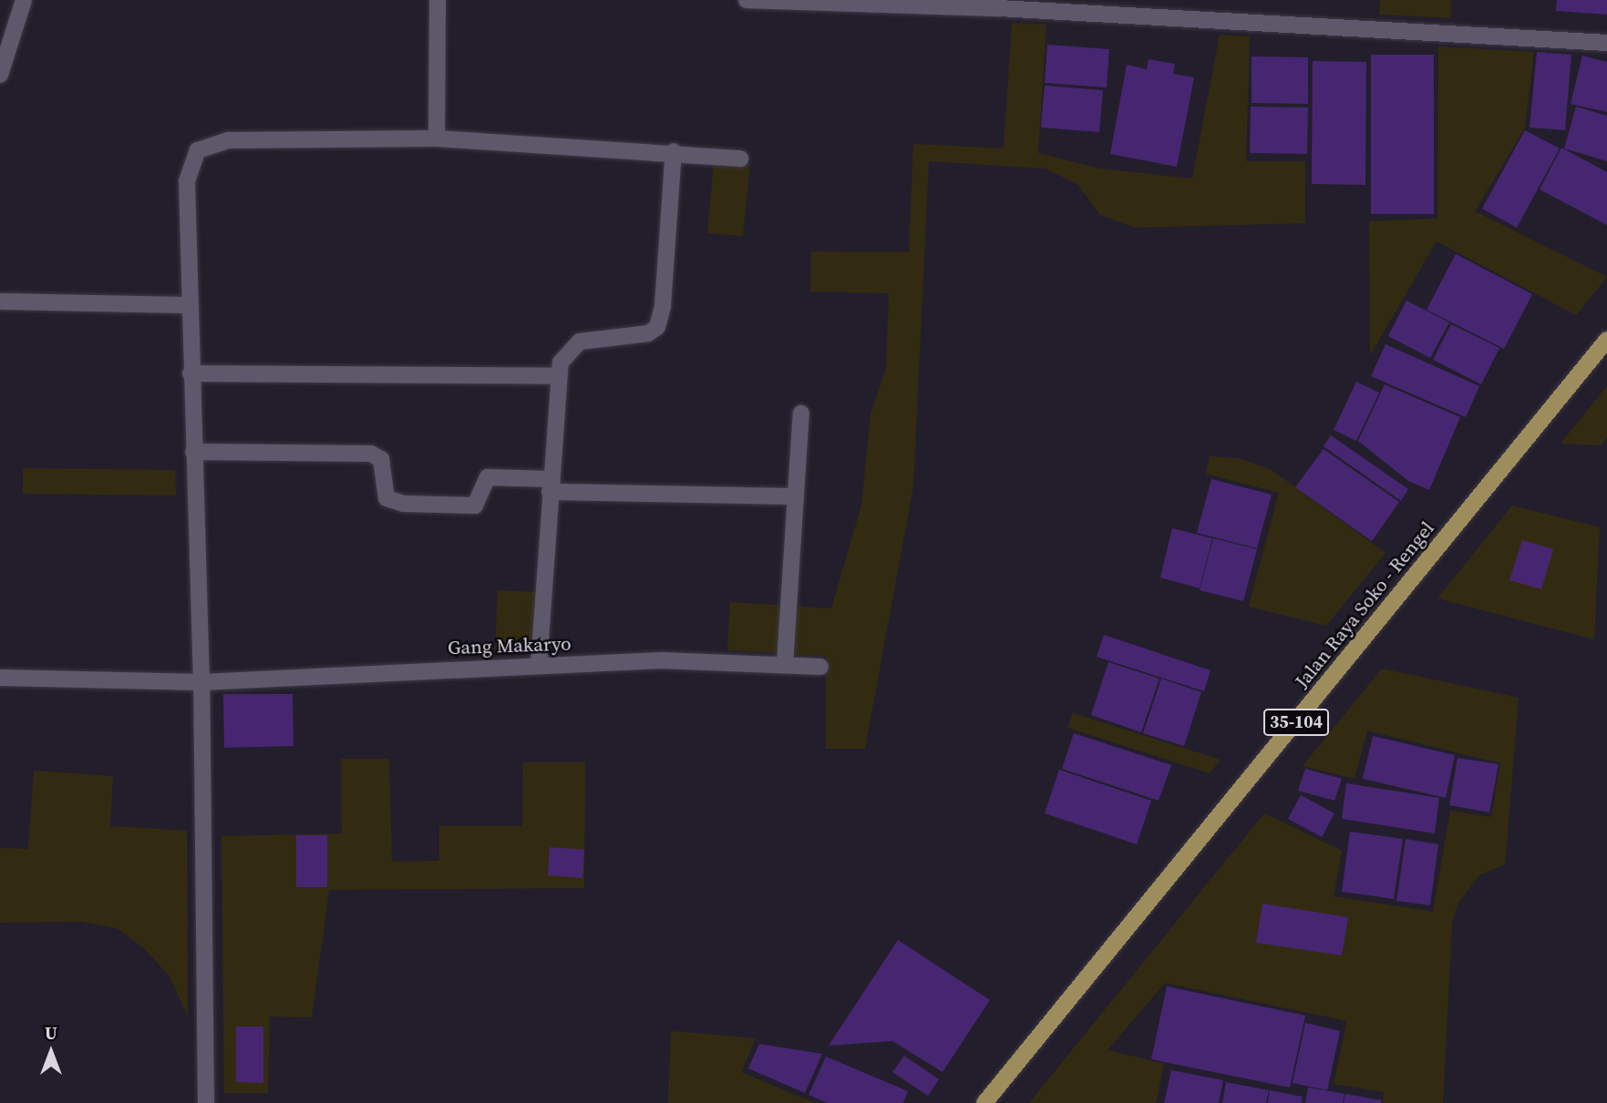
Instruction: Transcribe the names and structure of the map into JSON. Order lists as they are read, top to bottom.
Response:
{
  "streets": {
    "main road": ["Jalan Raya Soko - Rengel", "35-104"],
    "street": ["Gang Makaryo"]
  },
  "north": "top"
}
